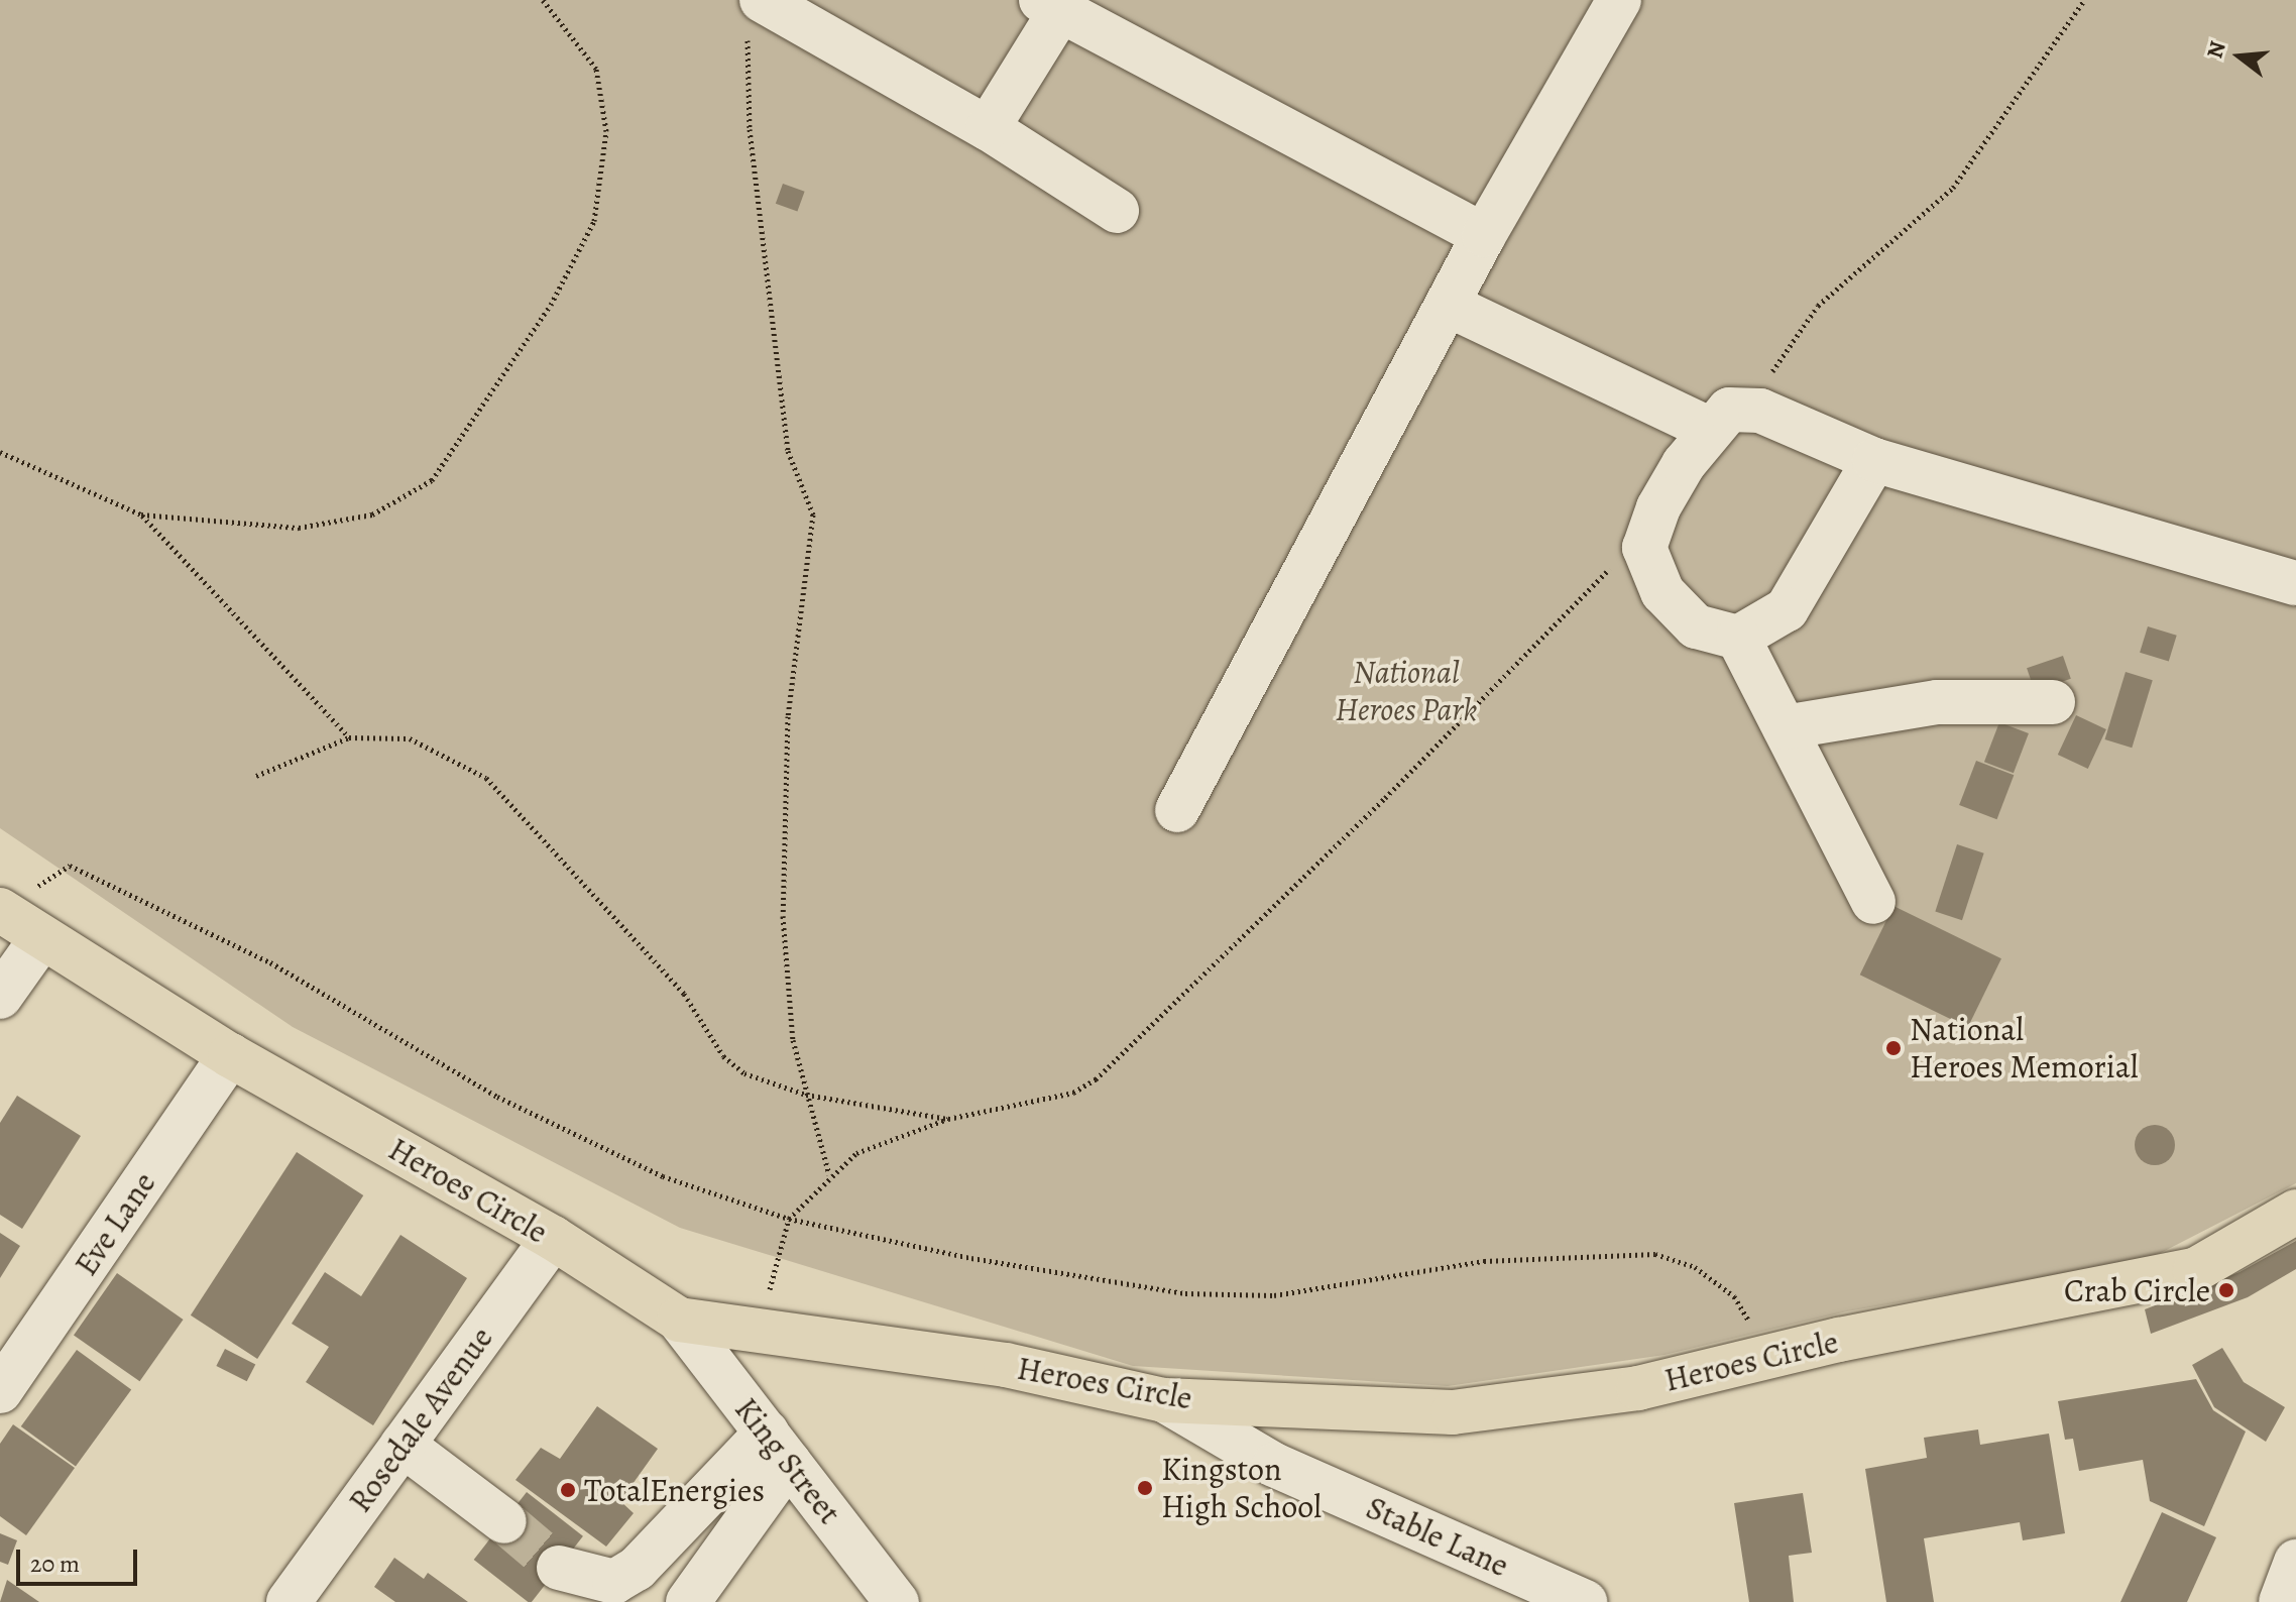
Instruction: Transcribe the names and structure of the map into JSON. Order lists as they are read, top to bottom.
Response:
{
  "streets": {
    "main road": ["Heroes Circle"],
    "street": [
      "Eve Lane",
      "Rosedale Avenue",
      "King Street",
      "Stable Lane"
    ]
  },
  "crossings": [
    ["Heroes Circle", "Eve Lane"],
    ["Heroes Circle", "Rosedale Avenue"],
    ["Heroes Circle", "King Street"],
    ["Heroes Circle", "Stable Lane"]
  ],
  "parks": ["National Heroes Park"],
  "places": [
    "National Heroes Memorial",
    "Crab Circle",
    "Kingston High School",
    "TotalEnergies"
  ],
  "scale_bar": "20 m",
  "north": "left"
}
